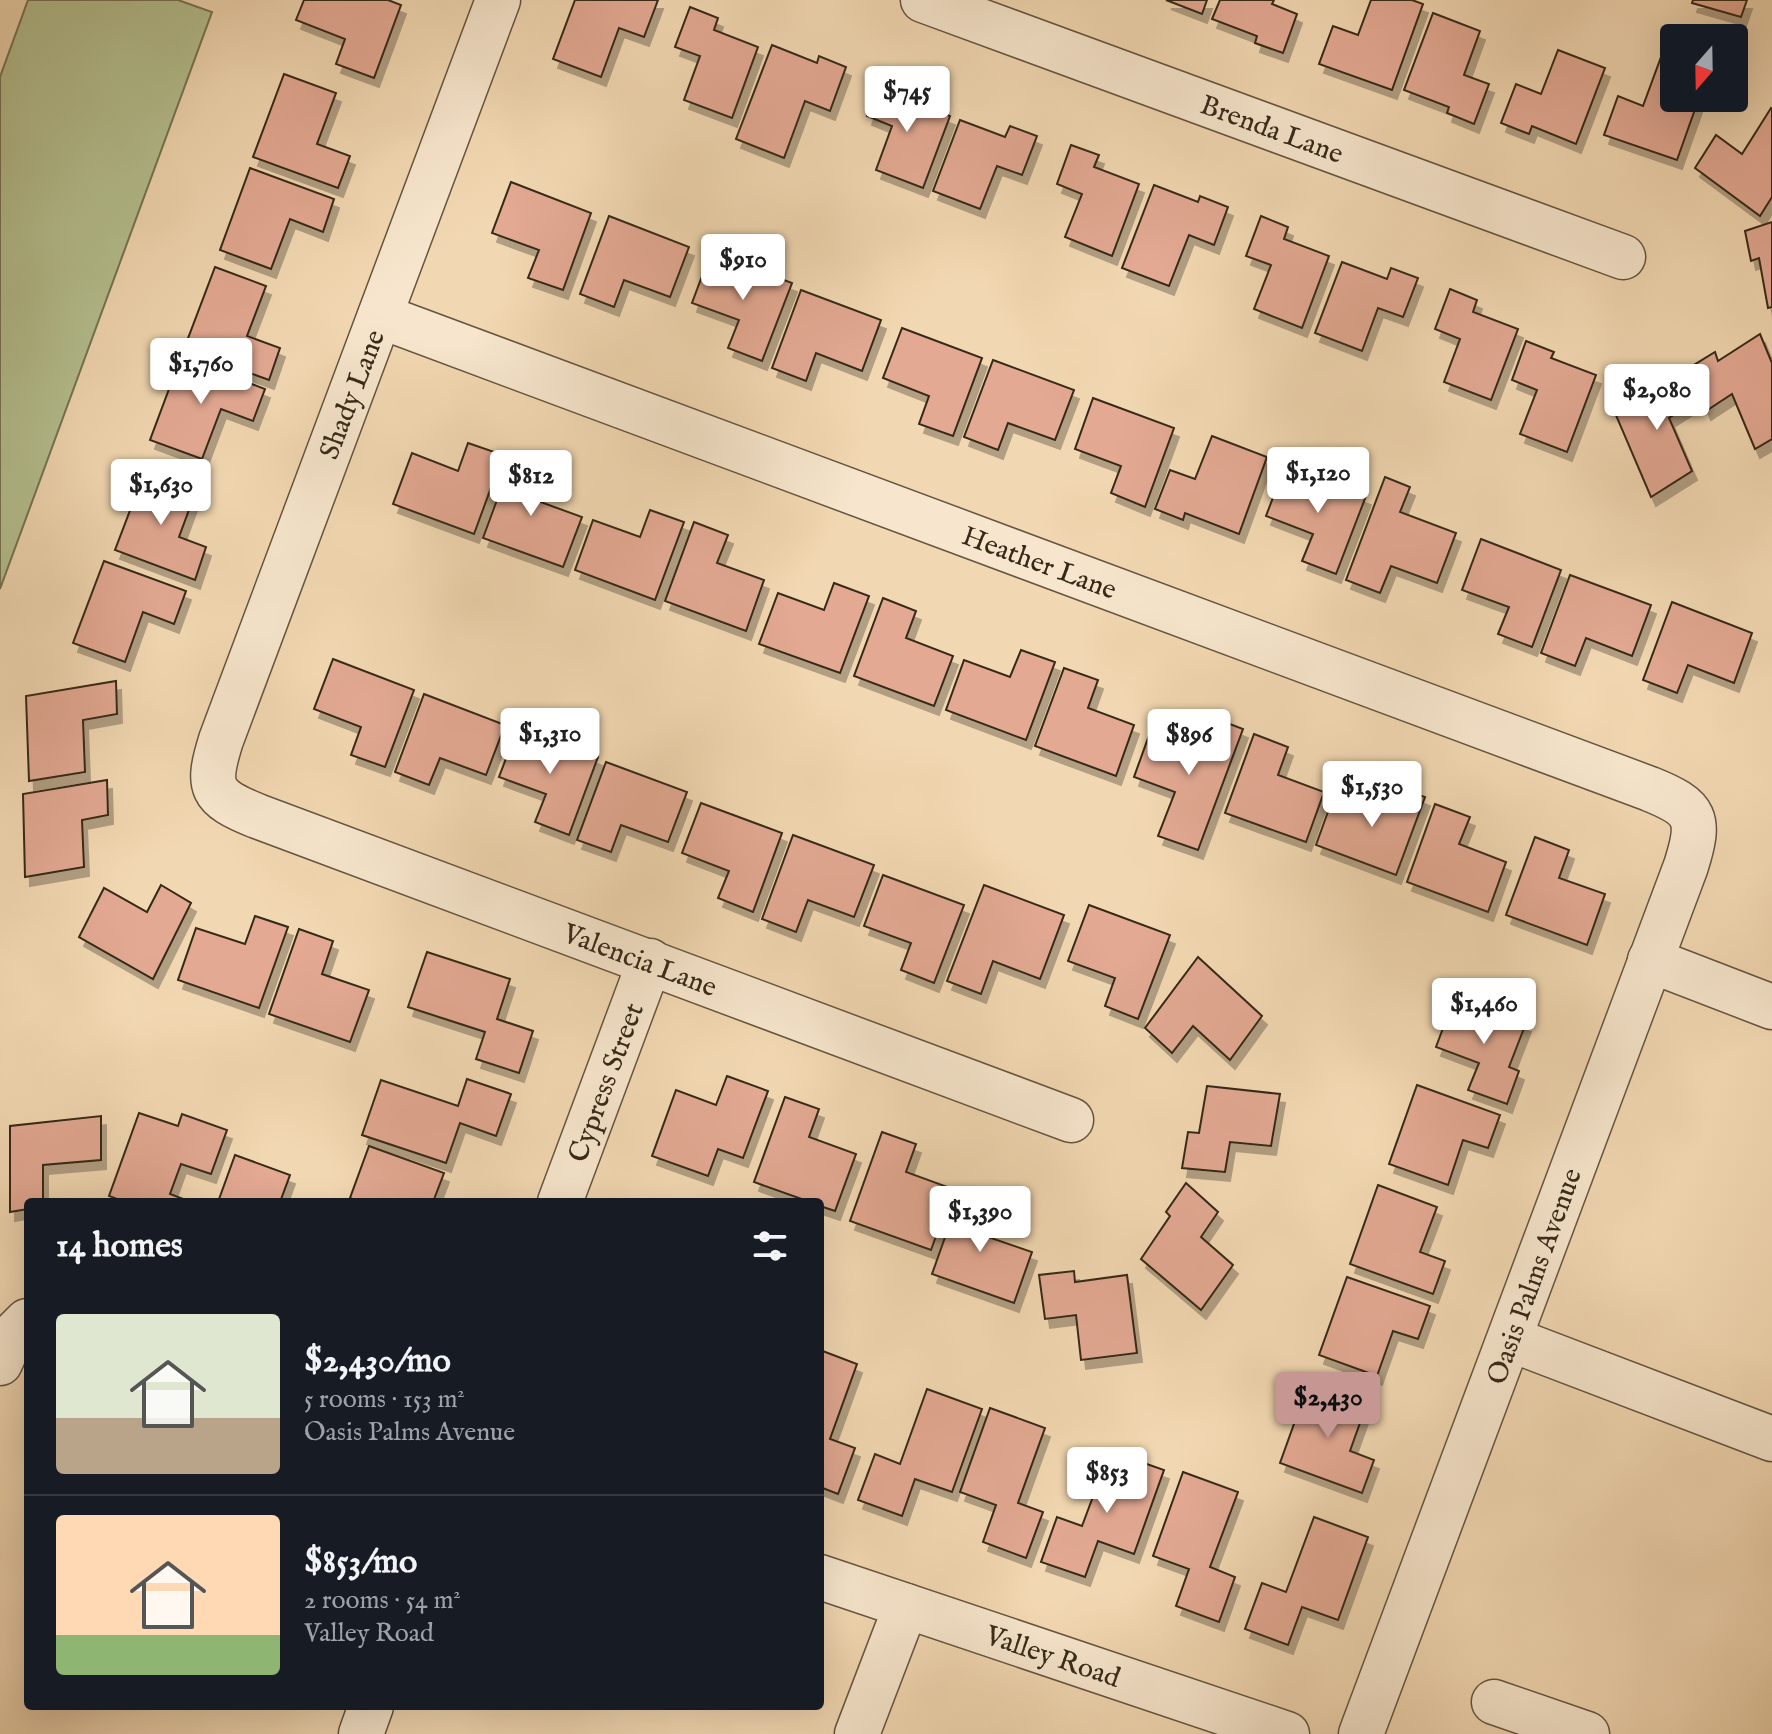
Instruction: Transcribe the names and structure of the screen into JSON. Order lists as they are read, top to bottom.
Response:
{
  "streets": {
    "street": [
      "Brenda Lane",
      "Shady Lane",
      "Heather Lane",
      "Valencia Lane",
      "Cypress Street",
      "Oasis Palms Avenue",
      "Valley Road"
    ]
  },
  "crossings": [
    ["Shady Lane", "Heather Lane"],
    ["Shady Lane", "Valencia Lane"],
    ["Heather Lane", "Oasis Palms Avenue"],
    ["Valencia Lane", "Cypress Street"]
  ],
  "north": "bottom",
  "page": {
    "price": [
      "$745",
      "$910",
      "$1,760",
      "$2,080",
      "$1,120",
      "$812",
      "$1,630",
      "$1,310",
      "$896",
      "$1,530",
      "$1,460",
      "$1,390",
      "$2,430",
      "$853"
    ],
    "heading": "14 homes",
    "list": [
      {
        "name": "$2,430/mo",
        "note": "5 rooms · 153 m² · Oasis Palms Avenue"
      },
      {
        "name": "$853/mo",
        "note": "2 rooms · 54 m² · Valley Road"
      }
    ]
  }
}
